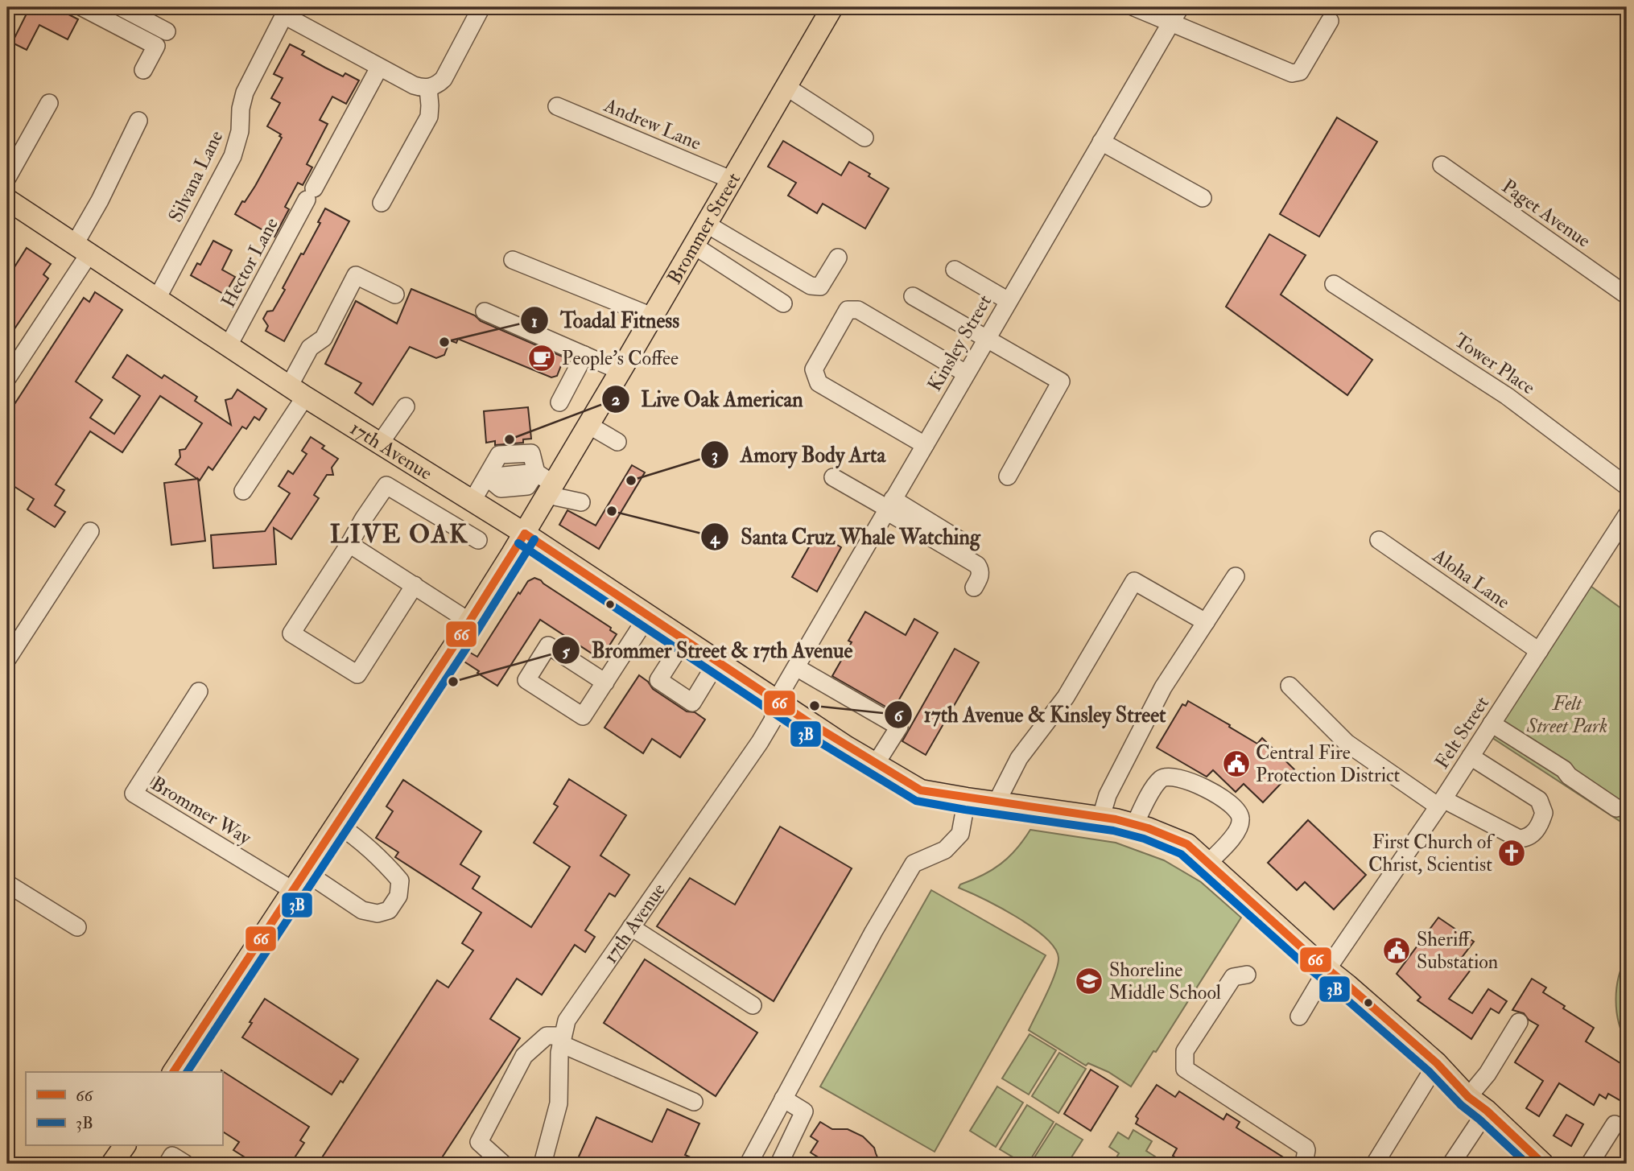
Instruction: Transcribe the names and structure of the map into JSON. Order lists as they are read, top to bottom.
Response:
{
  "streets": {
    "main road": ["Brommer Street", "17th Avenue"],
    "street": [
      "Andrew Lane",
      "Silvana Lane",
      "Paget Avenue",
      "Hector Lane",
      "Kinsley Street",
      "Tower Place",
      "Aloha Lane",
      "Felt Street",
      "Brommer Way"
    ]
  },
  "crossings": [
    ["Andrew Lane", "Brommer Street"],
    ["Silvana Lane", "17th Avenue"],
    ["Brommer Street", "17th Avenue"],
    ["Brommer Street", "Brommer Way"],
    ["Hector Lane", "17th Avenue"],
    ["Kinsley Street", "17th Avenue"],
    ["17th Avenue", "Felt Street"],
    ["Aloha Lane", "Felt Street"]
  ],
  "districts": ["LIVE OAK"],
  "parks": ["Felt Street Park"],
  "places": {
    "other": [
      "Toadal Fitness",
      "Live Oak American",
      "Amory Body Arta",
      "Santa Cruz Whale Watching",
      "Brommer Street & 17th Avenue",
      "17th Avenue & Kinsley Street"
    ],
    "cafe": ["People's Coffee"],
    "public building": ["Central Fire Protection District", "Sheriff Substation"],
    "church": ["First Church of Christ, Scientist"],
    "school or university": ["Shoreline Middle School"]
  },
  "lines": ["transit line 66", "transit line 3B"],
  "legend": ["66", "3B"]
}
